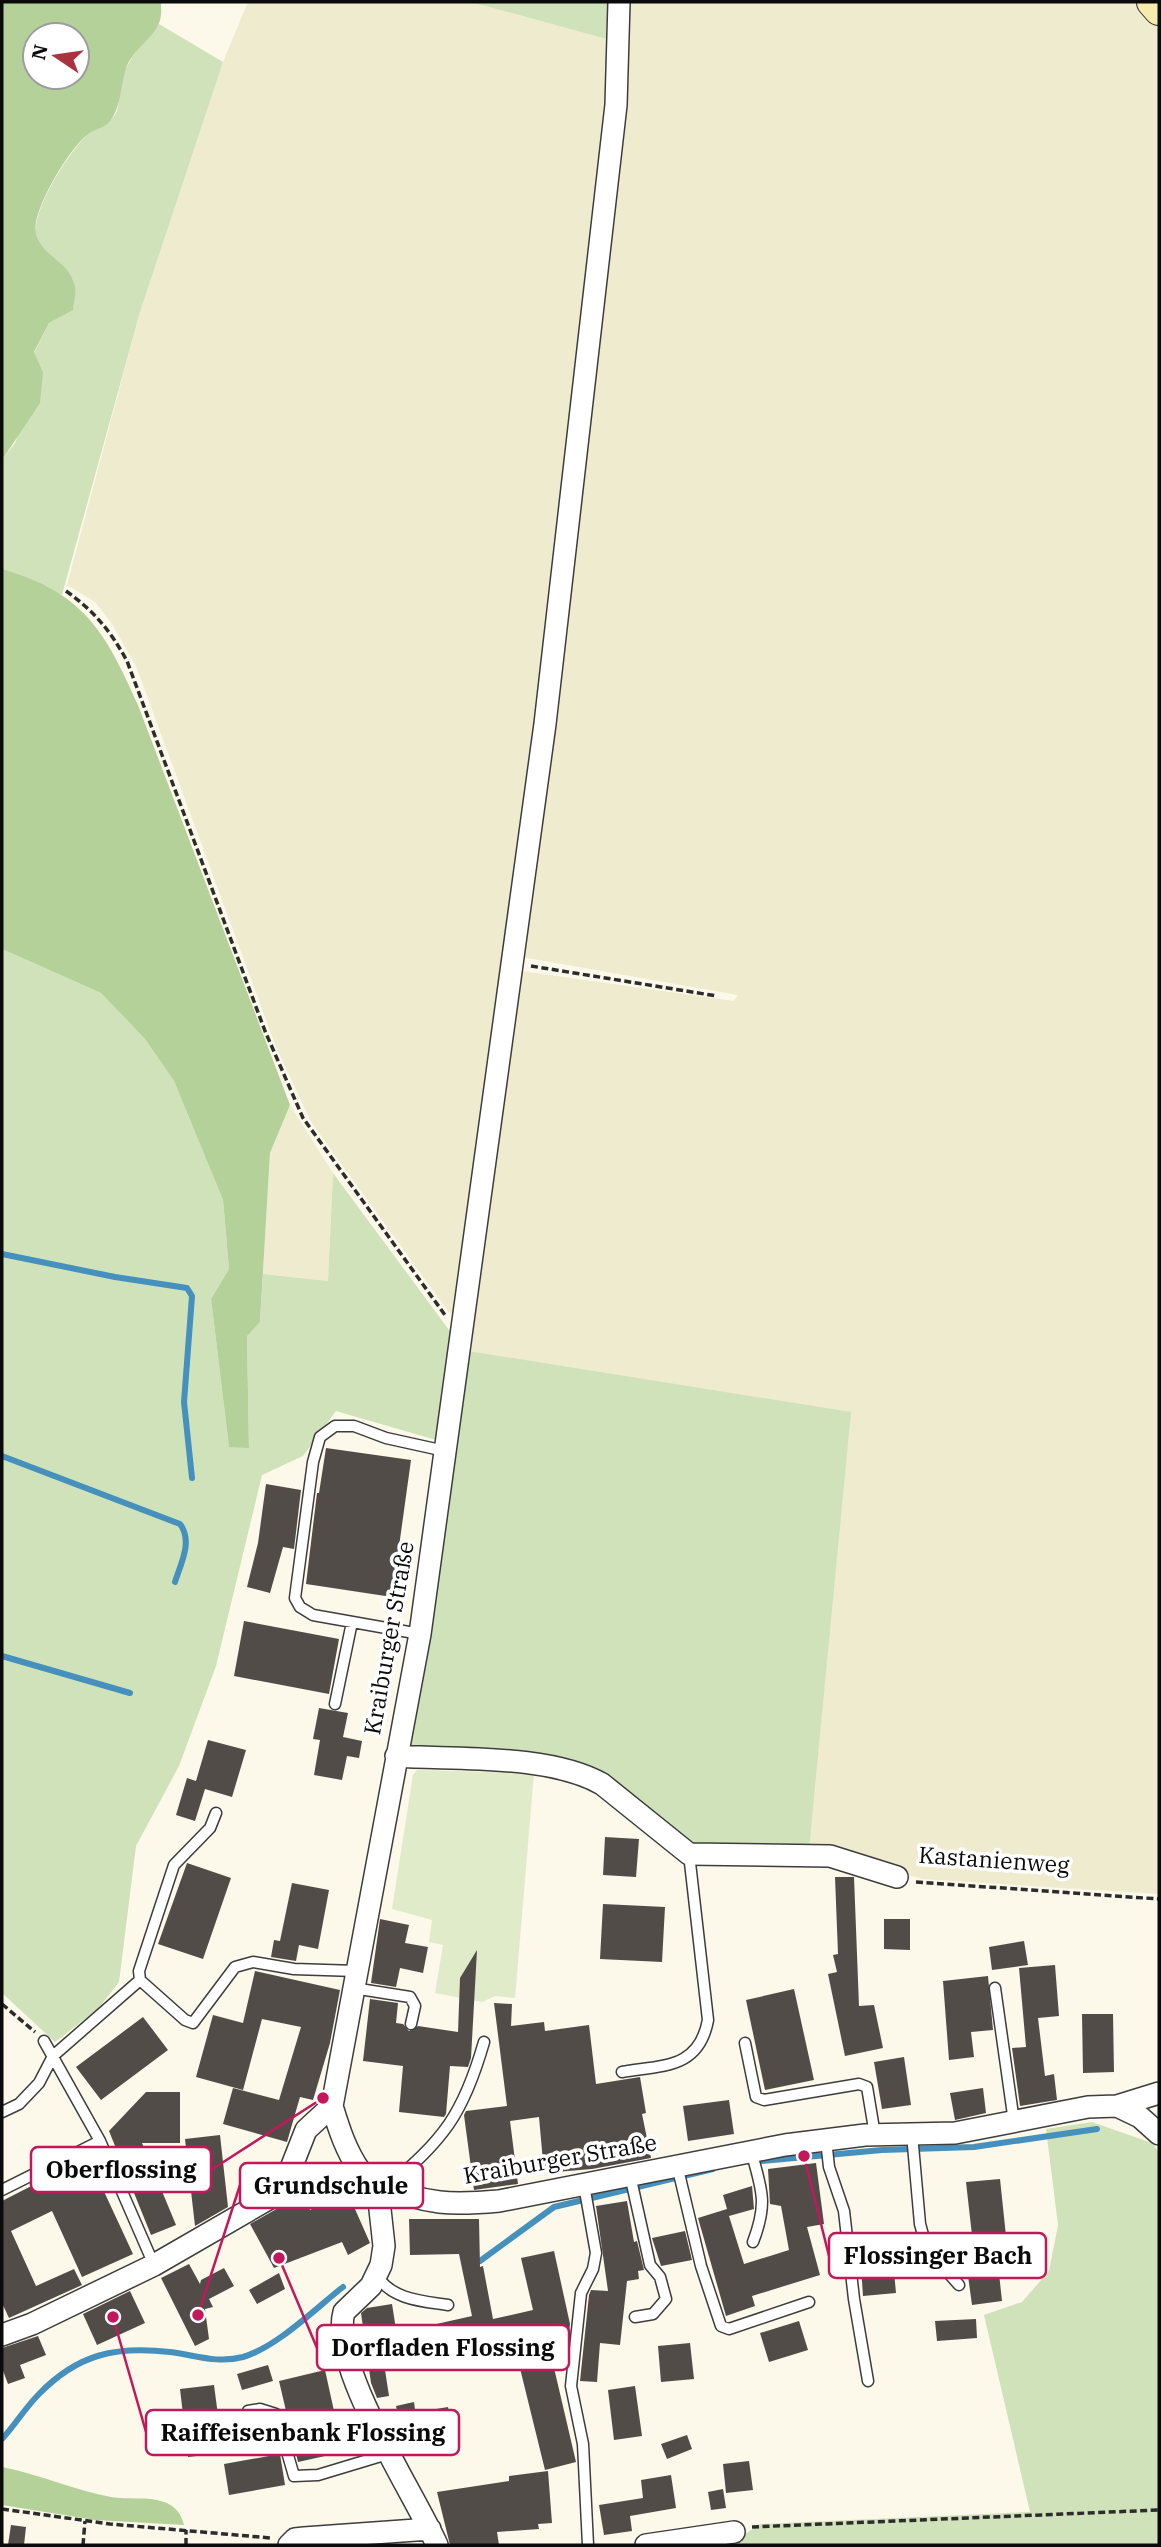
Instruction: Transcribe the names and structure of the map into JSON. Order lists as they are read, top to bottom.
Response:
{
  "streets": {
    "street": ["Kraiburger Straße", "Kastanienweg"]
  },
  "places": [
    "Oberflossing",
    "Flossinger Bach",
    "Dorfladen Flossing",
    "Grundschule",
    "Raiffeisenbank Flossing"
  ],
  "north": "left"
}
